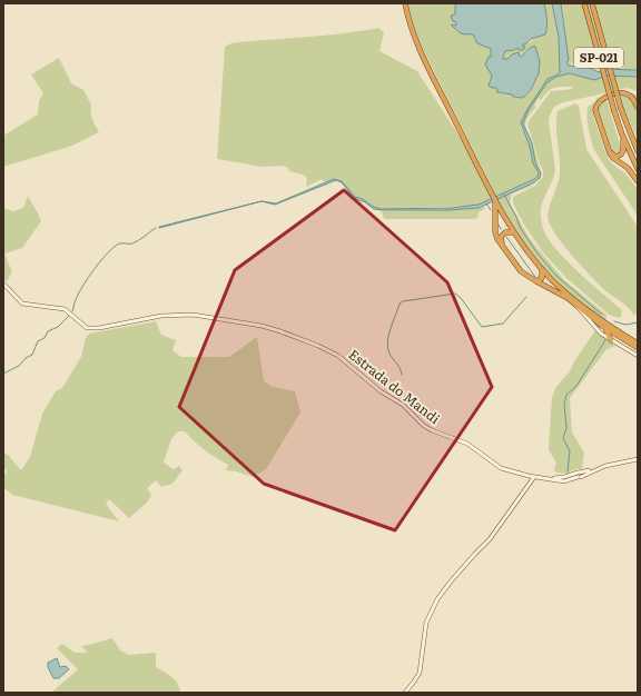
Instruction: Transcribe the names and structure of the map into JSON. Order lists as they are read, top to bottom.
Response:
{
  "streets": {
    "highway": ["SP-021"],
    "main road": ["Estrada do Mandi"]
  }
}
